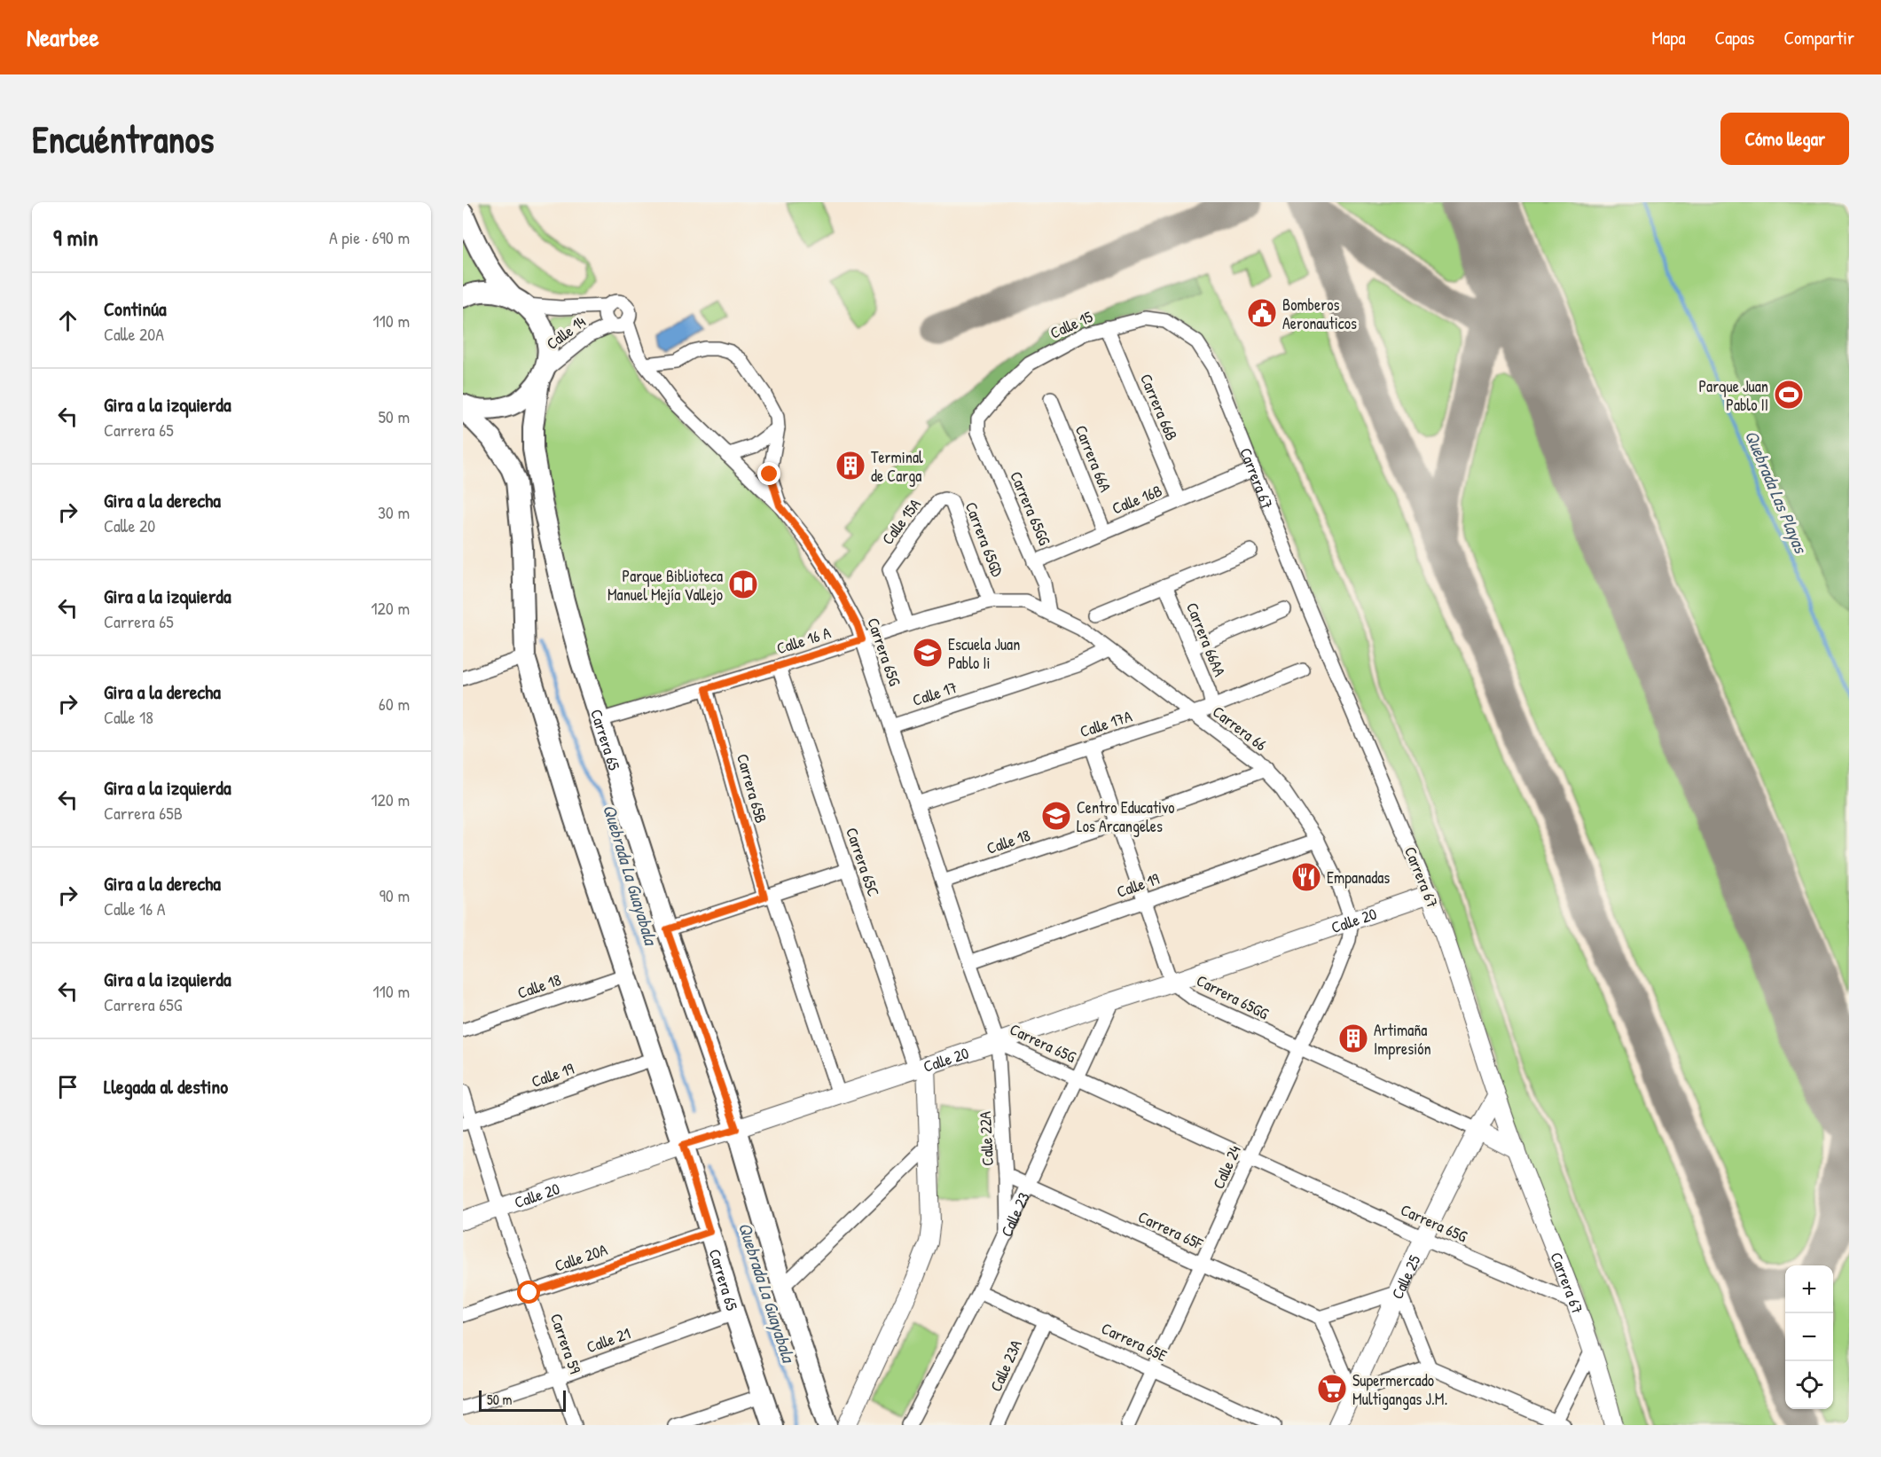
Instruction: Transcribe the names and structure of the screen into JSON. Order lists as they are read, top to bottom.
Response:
{
  "streets": {
    "main road": ["Carrera 65"],
    "street": [
      "Calle 15",
      "Calle 14",
      "Carrera 66B",
      "Carrera 66A",
      "Carrera 67",
      "Calle 16B",
      "Carrera 65GG",
      "Calle 15A",
      "Carrera 65GD",
      "Carrera 66AA",
      "Calle 16 A",
      "Carrera 65G",
      "Calle 17",
      "Calle 17A",
      "Carrera 66",
      "Carrera 65B",
      "Calle 18",
      "Carrera 65C",
      "Calle 19",
      "Calle 20",
      "Calle 22A",
      "Calle 24",
      "Calle 23",
      "Carrera 65F",
      "Calle 20A",
      "Calle 25",
      "Calle 21",
      "Carrera 65E",
      "Carrera 59",
      "Calle 23A"
    ]
  },
  "crossings": [
    ["Calle 15", "Carrera 66B"],
    ["Calle 15", "Carrera 67"],
    ["Calle 15", "Carrera 65GG"],
    ["Calle 14", "Carrera 65G"],
    ["Calle 14", "Carrera 65"],
    ["Carrera 66B", "Calle 16B"],
    ["Carrera 66A", "Calle 16B"],
    ["Carrera 67", "Calle 16B"],
    ["Carrera 67", "Carrera 65G"],
    ["Carrera 67", "Calle 20"],
    ["Carrera 67", "Calle 25"],
    ["Calle 16B", "Carrera 65GG"],
    ["Carrera 65GG", "Calle 16 A"],
    ["Carrera 65GG", "Calle 17A"],
    ["Carrera 65GG", "Carrera 66"],
    ["Carrera 65GG", "Calle 18"],
    ["Carrera 65GG", "Calle 19"],
    ["Carrera 65GG", "Calle 20"],
    ["Carrera 65GG", "Calle 24"],
    ["Carrera 65GG", "Calle 25"],
    ["Calle 15A", "Carrera 65GD"],
    ["Calle 15A", "Calle 16 A"],
    ["Carrera 65GD", "Calle 16 A"],
    ["Carrera 66AA", "Calle 17A"],
    ["Calle 16 A", "Carrera 65G"],
    ["Calle 16 A", "Carrera 66"],
    ["Calle 16 A", "Carrera 65"],
    ["Calle 16 A", "Carrera 65B"],
    ["Calle 16 A", "Carrera 65C"],
    ["Carrera 65G", "Calle 17"],
    ["Carrera 65G", "Calle 17A"],
    ["Carrera 65G", "Calle 18"],
    ["Carrera 65G", "Calle 19"],
    ["Carrera 65G", "Calle 20"],
    ["Carrera 65G", "Calle 22A"],
    ["Carrera 65G", "Calle 24"],
    ["Carrera 65G", "Calle 23"],
    ["Carrera 65G", "Calle 25"],
    ["Calle 17", "Carrera 66"],
    ["Calle 17A", "Carrera 66"],
    ["Carrera 66", "Calle 18"],
    ["Carrera 66", "Calle 19"],
    ["Carrera 66", "Calle 20"],
    ["Carrera 66", "Calle 24"],
    ["Carrera 65", "Calle 18"],
    ["Carrera 65", "Calle 19"],
    ["Carrera 65", "Calle 20"],
    ["Carrera 65", "Calle 20A"],
    ["Carrera 65", "Calle 21"],
    ["Carrera 65B", "Calle 20"],
    ["Carrera 65C", "Calle 20"],
    ["Calle 19", "Carrera 59"],
    ["Calle 20", "Calle 22A"],
    ["Calle 20", "Calle 24"],
    ["Calle 20", "Calle 23"],
    ["Calle 20", "Carrera 59"],
    ["Calle 22A", "Calle 23"],
    ["Calle 22A", "Carrera 65F"],
    ["Calle 24", "Carrera 65F"],
    ["Calle 24", "Carrera 65E"],
    ["Calle 23", "Carrera 65F"],
    ["Calle 23", "Carrera 65E"],
    ["Calle 20A", "Carrera 59"],
    ["Calle 21", "Carrera 59"],
    ["Carrera 65E", "Calle 23A"]
  ],
  "water": ["Quebrada Las Playas", "Quebrada La Guayabala"],
  "places": {
    "public building": ["Bomberos Aeronauticos"],
    "sports": ["Parque Juan Pablo II"],
    "building": ["Terminal de Carga", "Artimaña Impresión"],
    "library": ["Parque Biblioteca Manuel Mejía Vallejo"],
    "school or university": ["Escuela Juan Pablo Ii", "Centro Educativo Los Arcangeles"],
    "restaurant": ["Empanadas"],
    "supermarket": ["Supermercado Multigangas J.M."]
  },
  "scale_bar": "50 m",
  "page": {
    "header": "Nearbee",
    "nav": ["Mapa", "Capas", "Compartir"],
    "buttons": "Cómo llegar",
    "title": "Encuéntranos",
    "heading": ["9 min", "A pie · 690 m"],
    "list": [
      ["Continúa", "Calle 20A", "110 m"],
      ["Gira a la izquierda", "Carrera 65", "50 m"],
      ["Gira a la derecha", "Calle 20", "30 m"],
      ["Gira a la izquierda", "Carrera 65", "120 m"],
      ["Gira a la derecha", "Calle 18", "60 m"],
      ["Gira a la izquierda", "Carrera 65B", "120 m"],
      ["Gira a la derecha", "Calle 16 A", "90 m"],
      ["Gira a la izquierda", "Carrera 65G", "110 m"],
      "Llegada al destino"
    ],
    "map_buttons": ["+", "−"],
    "scale": "50 m"
  }
}
